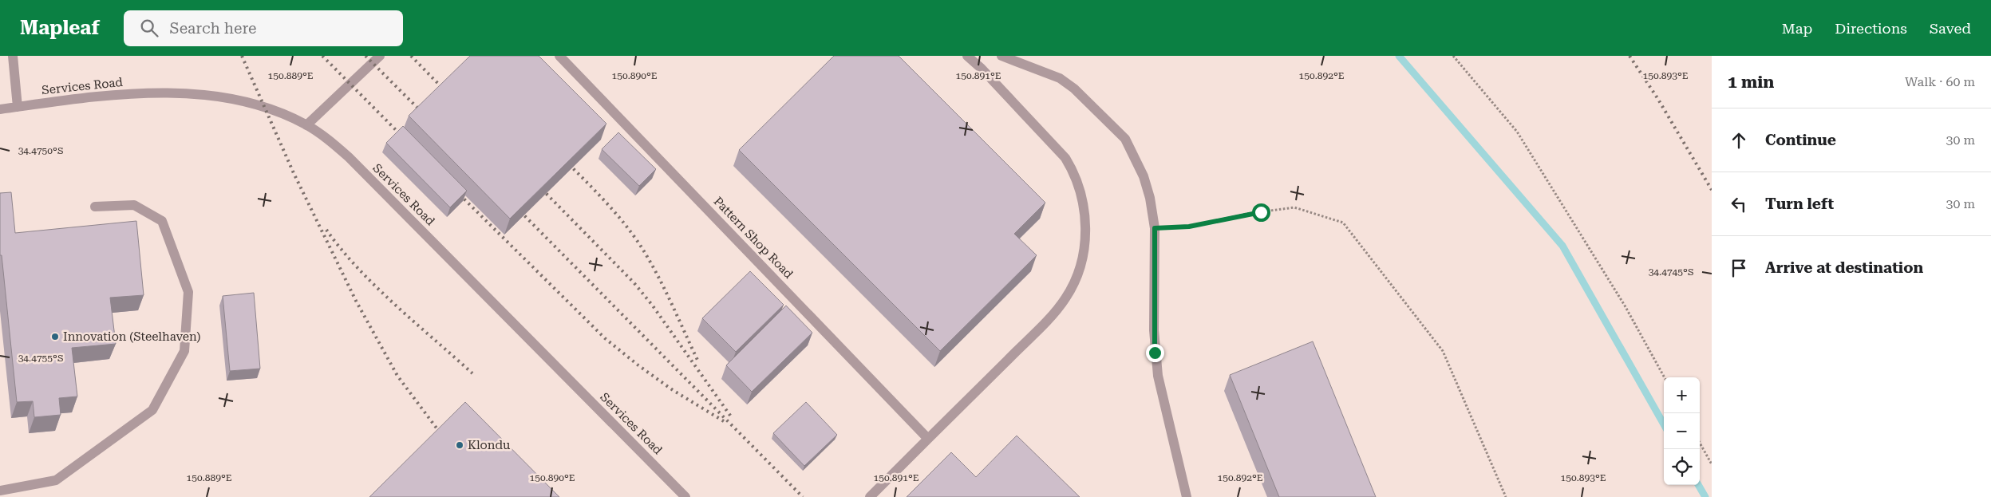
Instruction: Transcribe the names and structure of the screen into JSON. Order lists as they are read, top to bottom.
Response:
{
  "streets": {
    "street": ["Services Road", "Pattern Shop Road"]
  },
  "places": ["Innovation (Steelhaven)", "Klondu"],
  "page": {
    "header": "Mapleaf",
    "search": "Search here",
    "nav": ["Map", "Directions", "Saved"],
    "heading": ["1 min", "Walk · 60 m"],
    "list": [
      ["Continue", "30 m"],
      ["Turn left", "30 m"],
      "Arrive at destination"
    ],
    "map_buttons": ["+", "−"]
  },
  "coordinates": [
    "150.889°E",
    "150.890°E",
    "150.892°E",
    "150.893°E",
    "150.891°E",
    "34.4750°S",
    "34.4745°S",
    "34.4755°S"
  ]
}
